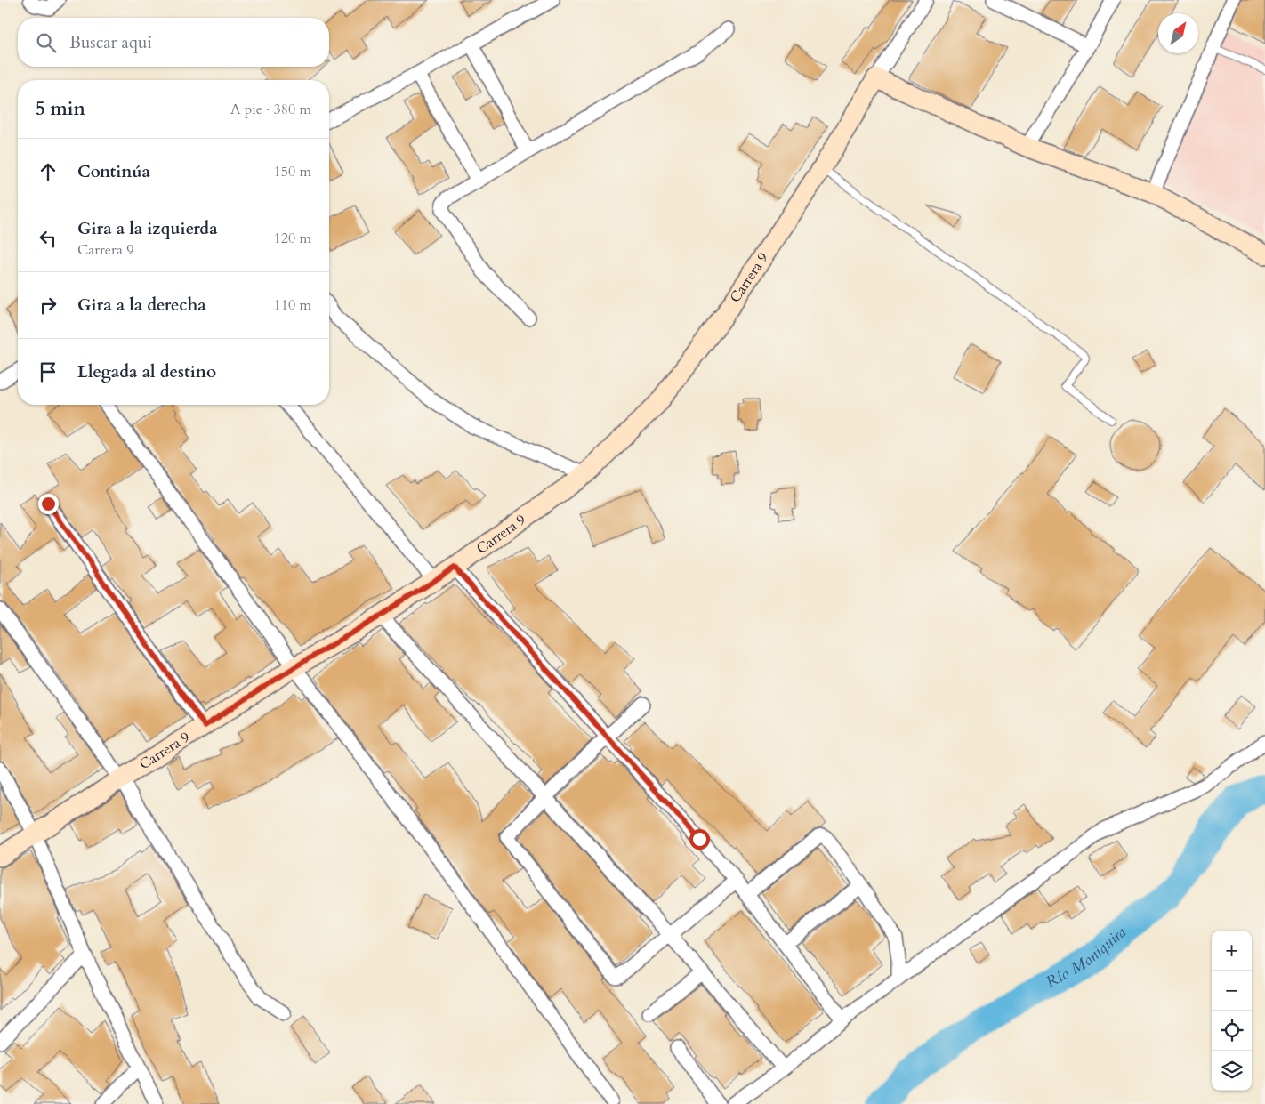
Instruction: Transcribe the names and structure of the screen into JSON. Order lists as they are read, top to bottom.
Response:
{
  "streets": {
    "main road": ["Carrera 9"]
  },
  "water": ["Río Moniquira"],
  "north": "top right",
  "page": {
    "search": "Buscar aquí",
    "heading": ["5 min", "A pie · 380 m"],
    "list": [
      ["Continúa", "150 m"],
      ["Gira a la izquierda", "Carrera 9", "120 m"],
      ["Gira a la derecha", "110 m"],
      "Llegada al destino"
    ],
    "map_buttons": ["+", "−"]
  }
}
